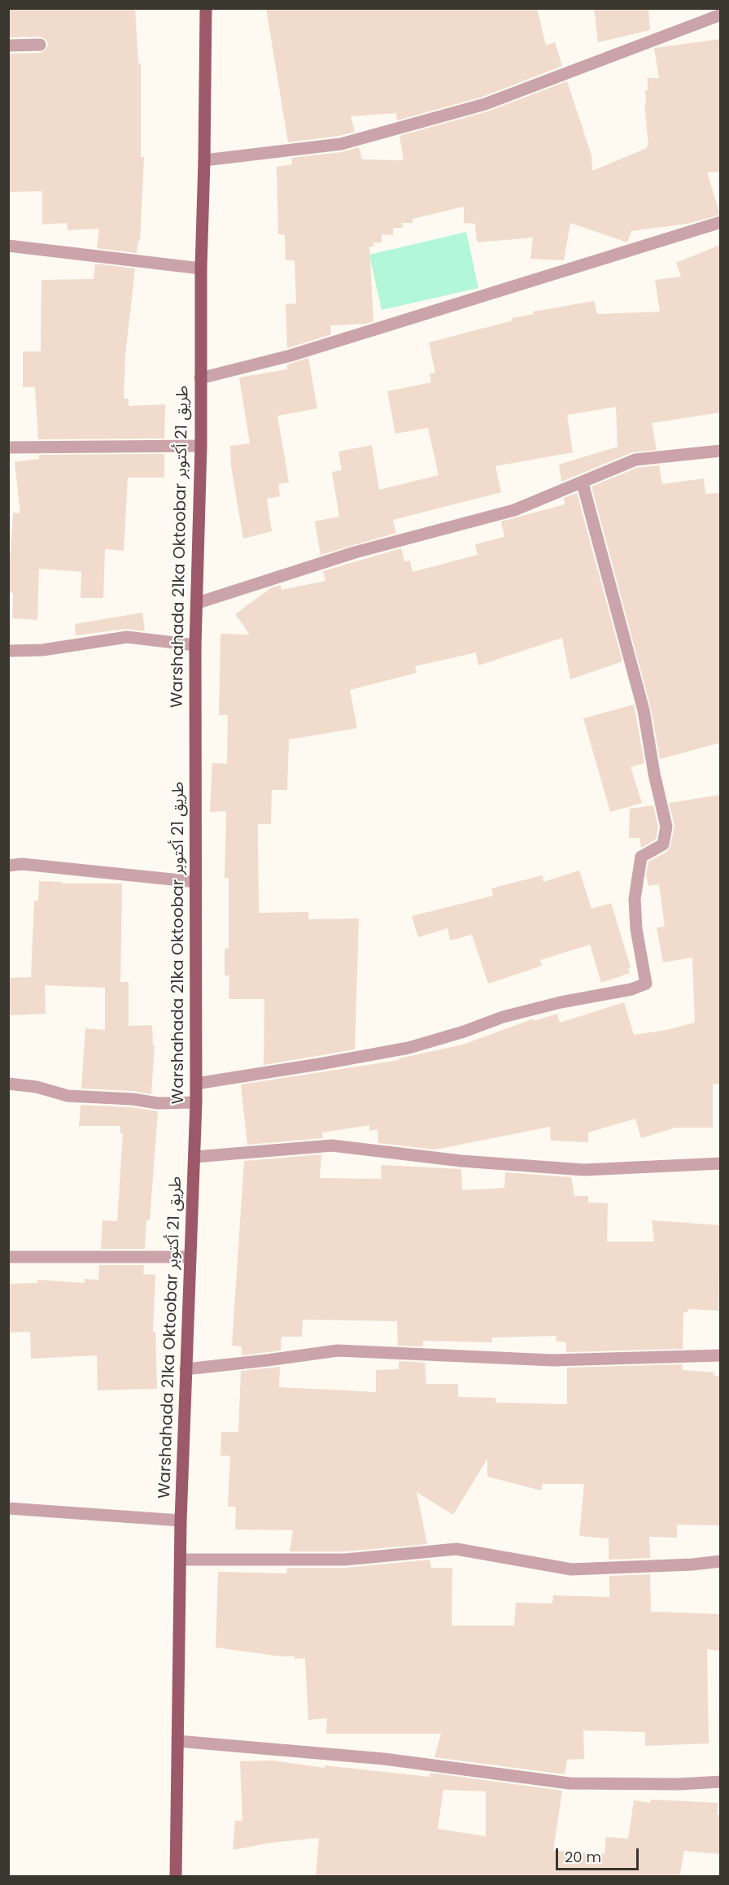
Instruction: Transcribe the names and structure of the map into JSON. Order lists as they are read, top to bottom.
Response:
{
  "streets": {
    "main road": ["Warshahada 21ka Oktoobar طريق 21 أكتوبر"]
  },
  "scale_bar": "20 m"
}
